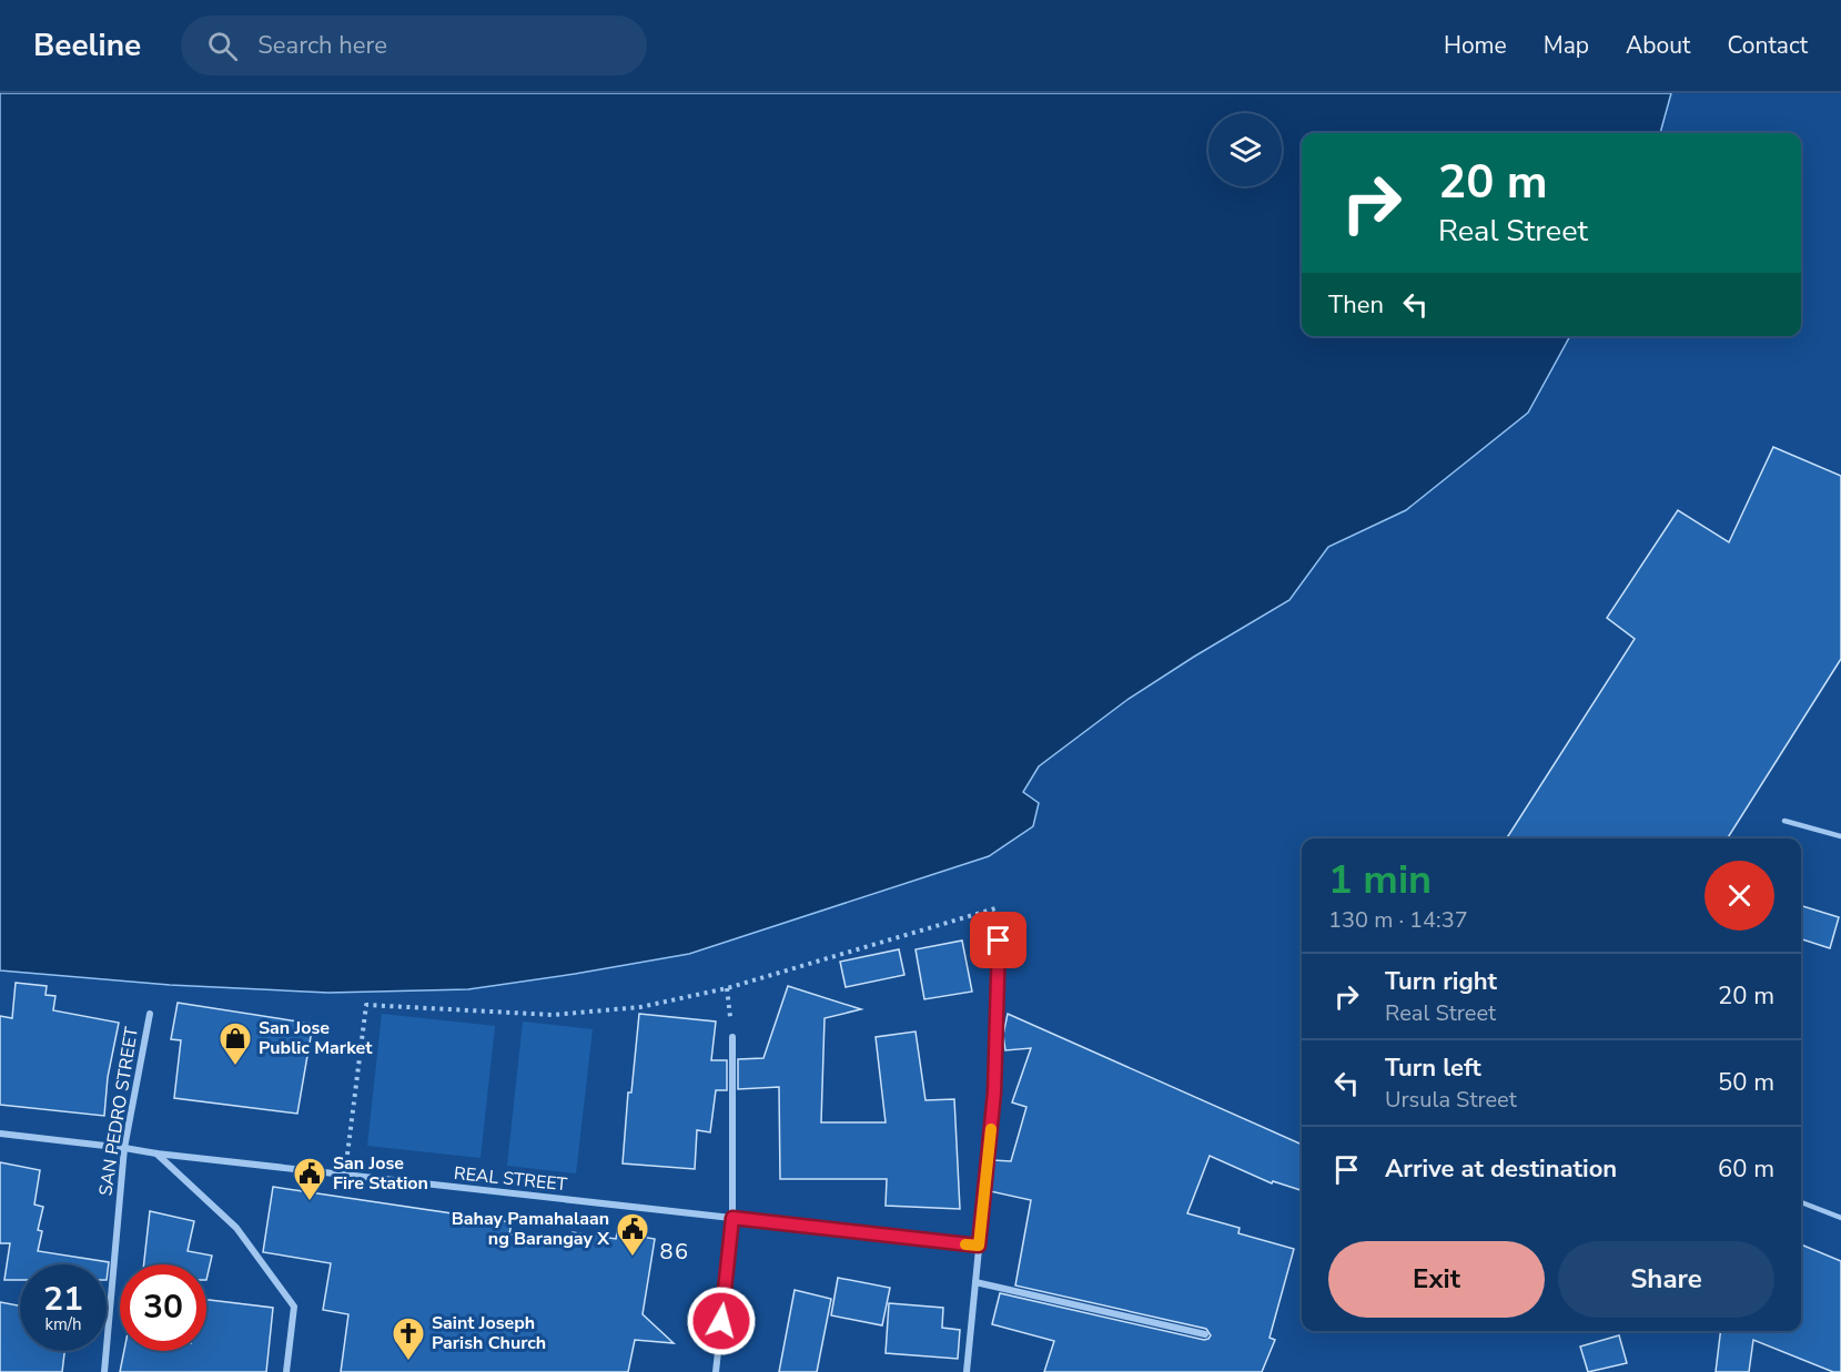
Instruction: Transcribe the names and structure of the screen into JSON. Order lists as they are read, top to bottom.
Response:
{
  "streets": {
    "street": ["SAN PEDRO STREET", "REAL STREET"]
  },
  "crossings": [
    ["SAN PEDRO STREET", "REAL STREET"]
  ],
  "districts": ["86"],
  "places": {
    "shop": ["San Jose Public Market"],
    "public building": ["San Jose Fire Station", "Bahay Pamahalaan ng Barangay X"],
    "church": ["Saint Joseph Parish Church"]
  },
  "page": {
    "header": "Beeline",
    "search": "Search here",
    "nav": [
      "Home",
      "Map",
      "About",
      "Contact"
    ],
    "turn": ["20 m", "Real Street"],
    "then": "Then",
    "heading": ["1 min", "130 m · 14:37"],
    "list": [
      {
        "name": "Turn right",
        "note": "Real Street",
        "value": "20 m"
      },
      {
        "name": "Turn left",
        "note": "Ursula Street",
        "value": "50 m"
      },
      {
        "name": "Arrive at destination",
        "value": "60 m"
      }
    ],
    "buttons": ["Exit", "Share"],
    "speed": "21 km/h",
    "limit": "30"
  }
}
